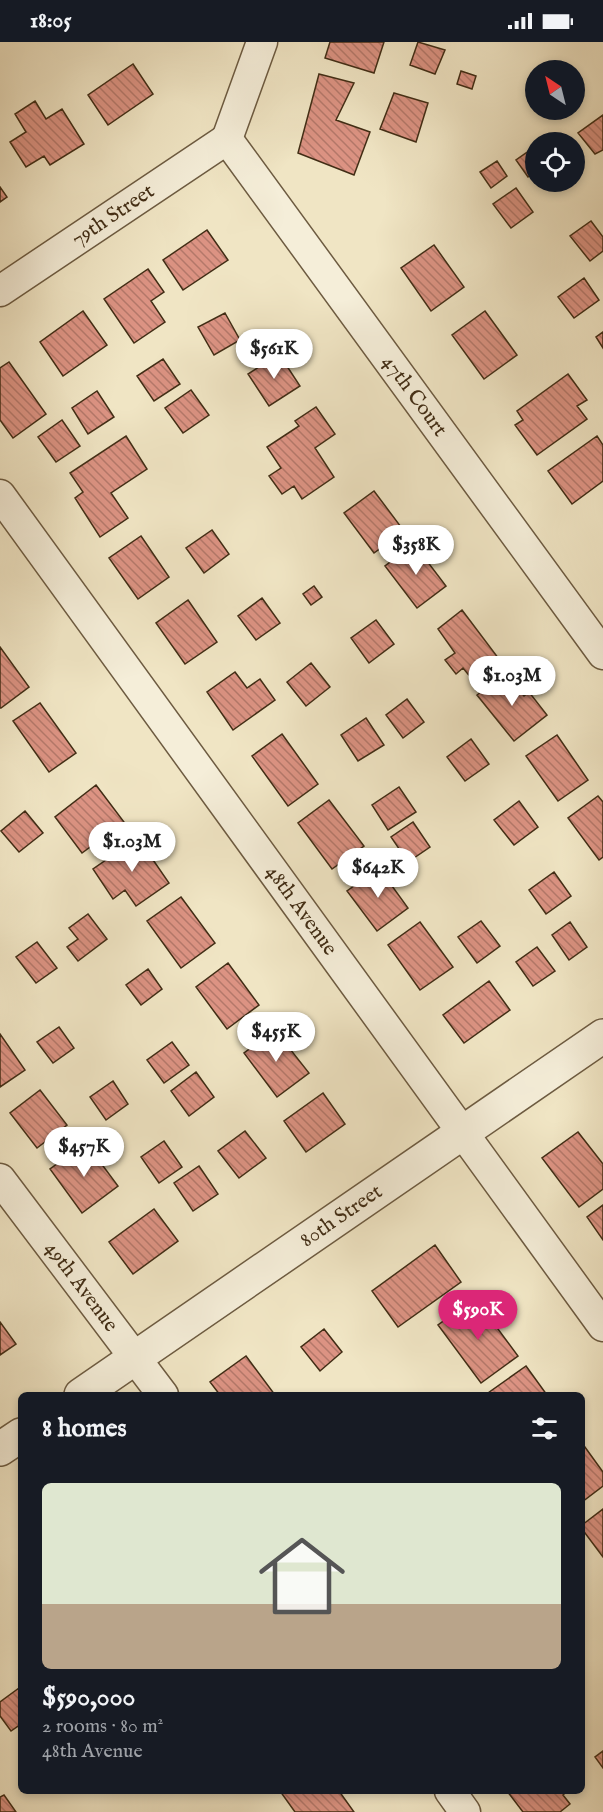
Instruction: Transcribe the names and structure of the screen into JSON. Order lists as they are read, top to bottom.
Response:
{
  "streets": {
    "street": [
      "79th Street",
      "47th Court",
      "48th Avenue",
      "80th Street",
      "49th Avenue"
    ]
  },
  "crossings": [
    ["79th Street", "47th Court"],
    ["48th Avenue", "80th Street"],
    ["80th Street", "49th Avenue"]
  ],
  "north": "top left",
  "page": {
    "status": "18:05",
    "price": [
      "$561K",
      "$358K",
      "$1.03M",
      "$1.03M",
      "$642K",
      "$455K",
      "$457K",
      "$590K"
    ],
    "heading": "8 homes",
    "list": [
      {
        "name": "$590,000",
        "note": "2 rooms · 80 m² · 48th Avenue"
      }
    ]
  }
}
